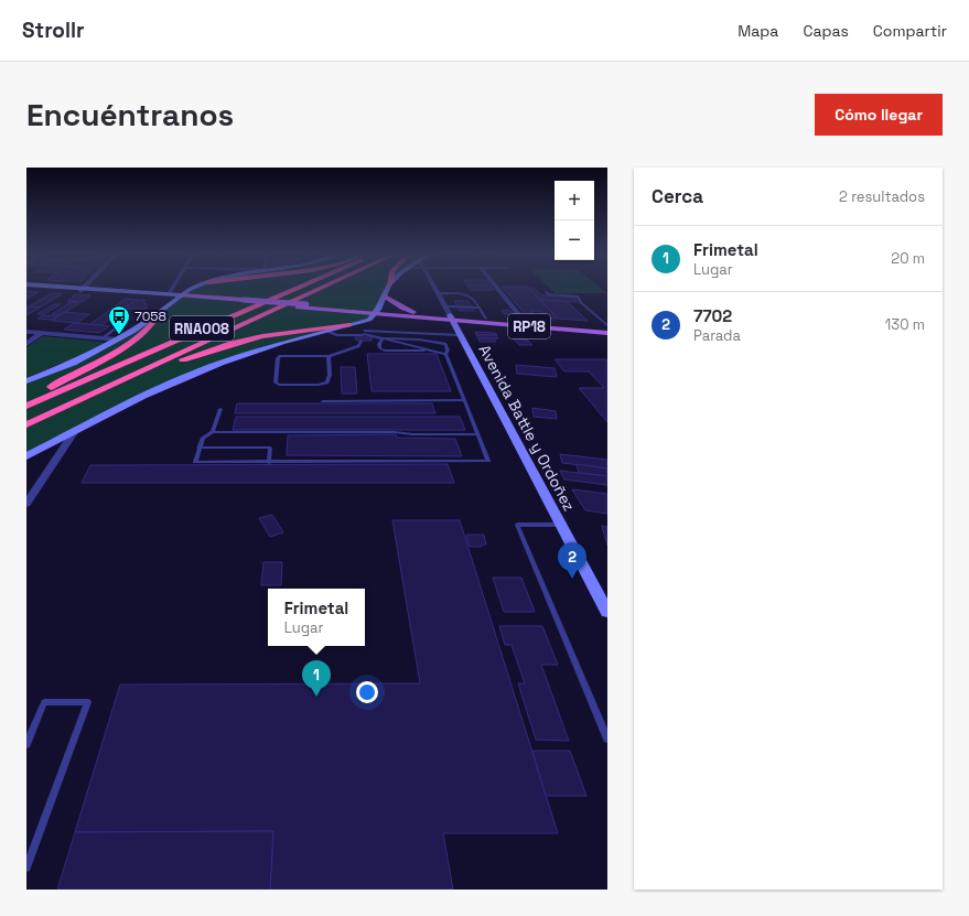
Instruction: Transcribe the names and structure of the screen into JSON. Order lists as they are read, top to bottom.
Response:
{
  "streets": {
    "highway": ["RNA008"],
    "main road": ["RP18", "Avenida Battle y Ordoñez"]
  },
  "crossings": [
    ["RP18", "Avenida Battle y Ordoñez"]
  ],
  "places": {
    "bus stop": ["7058"]
  },
  "page": {
    "header": "Strollr",
    "nav": ["Mapa", "Capas", "Compartir"],
    "buttons": "Cómo llegar",
    "title": "Encuéntranos",
    "heading": ["Cerca", "2 resultados"],
    "map_buttons": ["+", "−"],
    "list": [
      {
        "mark": "1",
        "name": "Frimetal",
        "note": "Lugar",
        "value": "20 m"
      },
      {
        "mark": "2",
        "name": "7702",
        "note": "Parada",
        "value": "130 m"
      }
    ],
    "pins": ["2", "1"],
    "popup": ["Frimetal", "Lugar"]
  }
}
